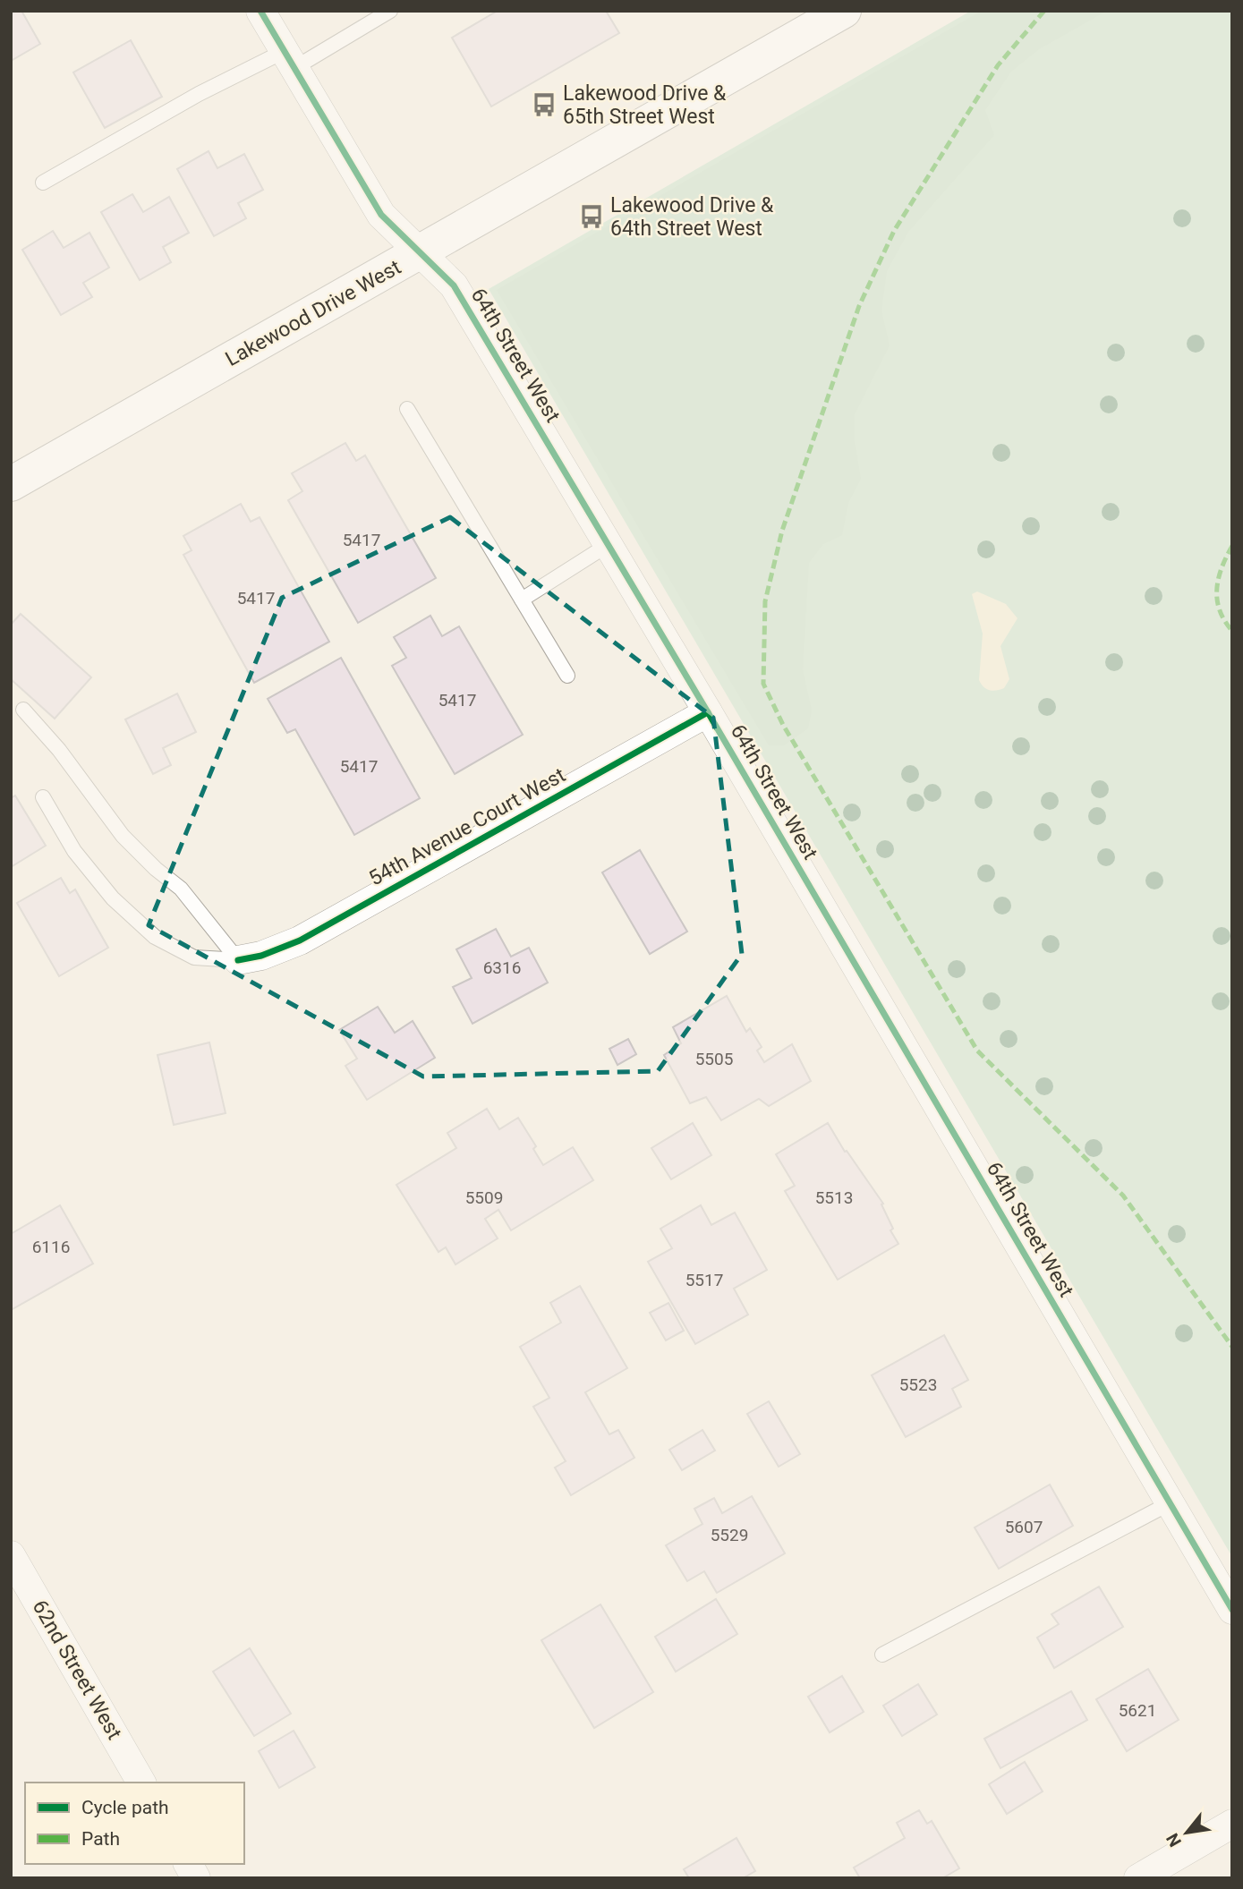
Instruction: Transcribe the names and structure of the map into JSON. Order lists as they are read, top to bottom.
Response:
{
  "streets": {
    "main road": ["Lakewood Drive West"],
    "street": ["64th Street West", "54th Avenue Court West", "62nd Street West"]
  },
  "crossings": [
    ["Lakewood Drive West", "64th Street West"],
    ["64th Street West", "54th Avenue Court West"]
  ],
  "places": {
    "bus stop": ["Lakewood Drive & 65th Street West", "Lakewood Drive & 64th Street West"]
  },
  "house_numbers": [
    "5417",
    "5417",
    "5417",
    "5417",
    "6316",
    "5505",
    "5509",
    "5513",
    "6116",
    "5517",
    "5523",
    "5607",
    "5529",
    "5621"
  ],
  "legend": ["Cycle path", "Path"],
  "north": "bottom left"
}
